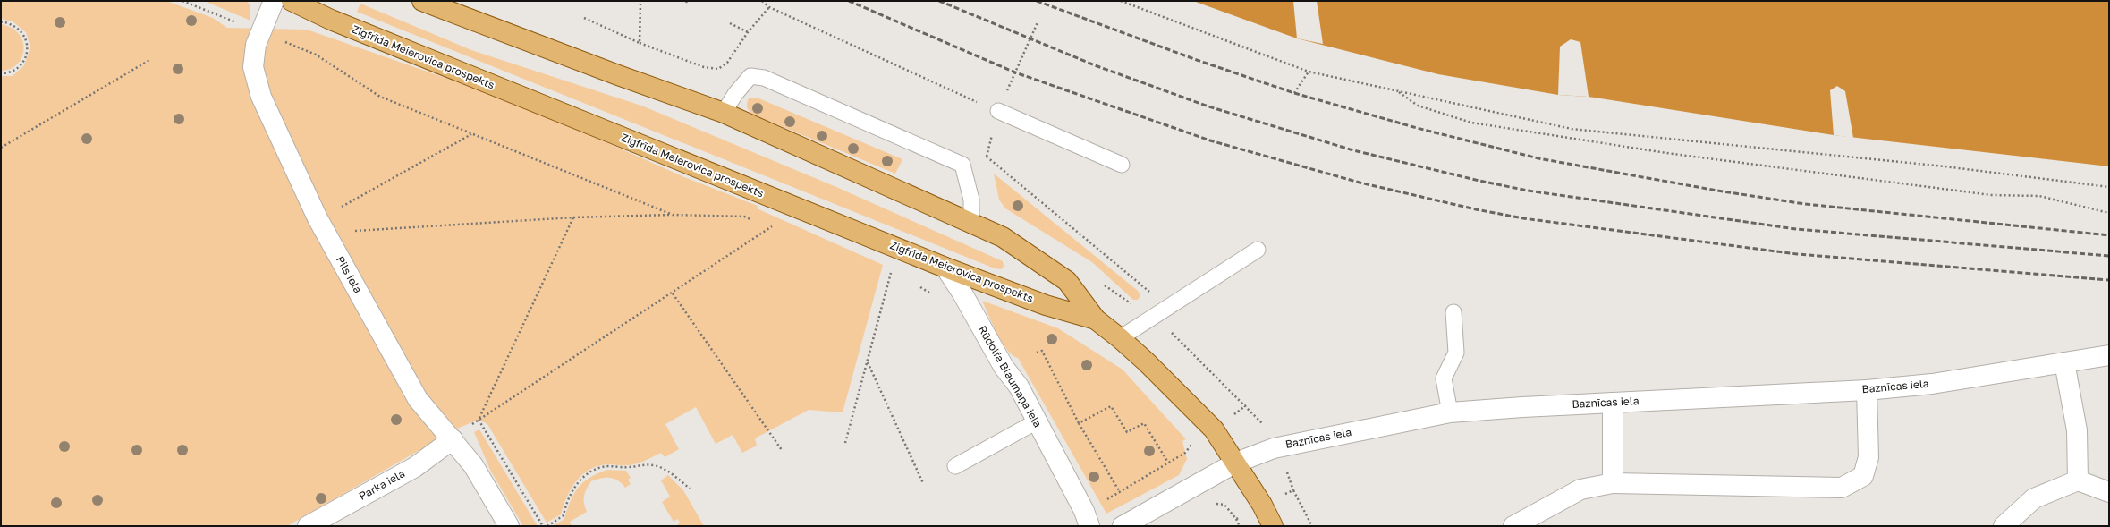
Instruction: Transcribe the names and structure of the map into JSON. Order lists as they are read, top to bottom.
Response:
{
  "streets": {
    "main road": ["Zigfrīda Meierovica prospekts"],
    "street": [
      "Pils iela",
      "Rūdolfa Blaumaņa iela",
      "Baznīcas iela",
      "Parka iela"
    ]
  },
  "crossings": [
    ["Zigfrīda Meierovica prospekts", "Rūdolfa Blaumaņa iela"],
    ["Zigfrīda Meierovica prospekts", "Baznīcas iela"],
    ["Pils iela", "Parka iela"]
  ]
}
